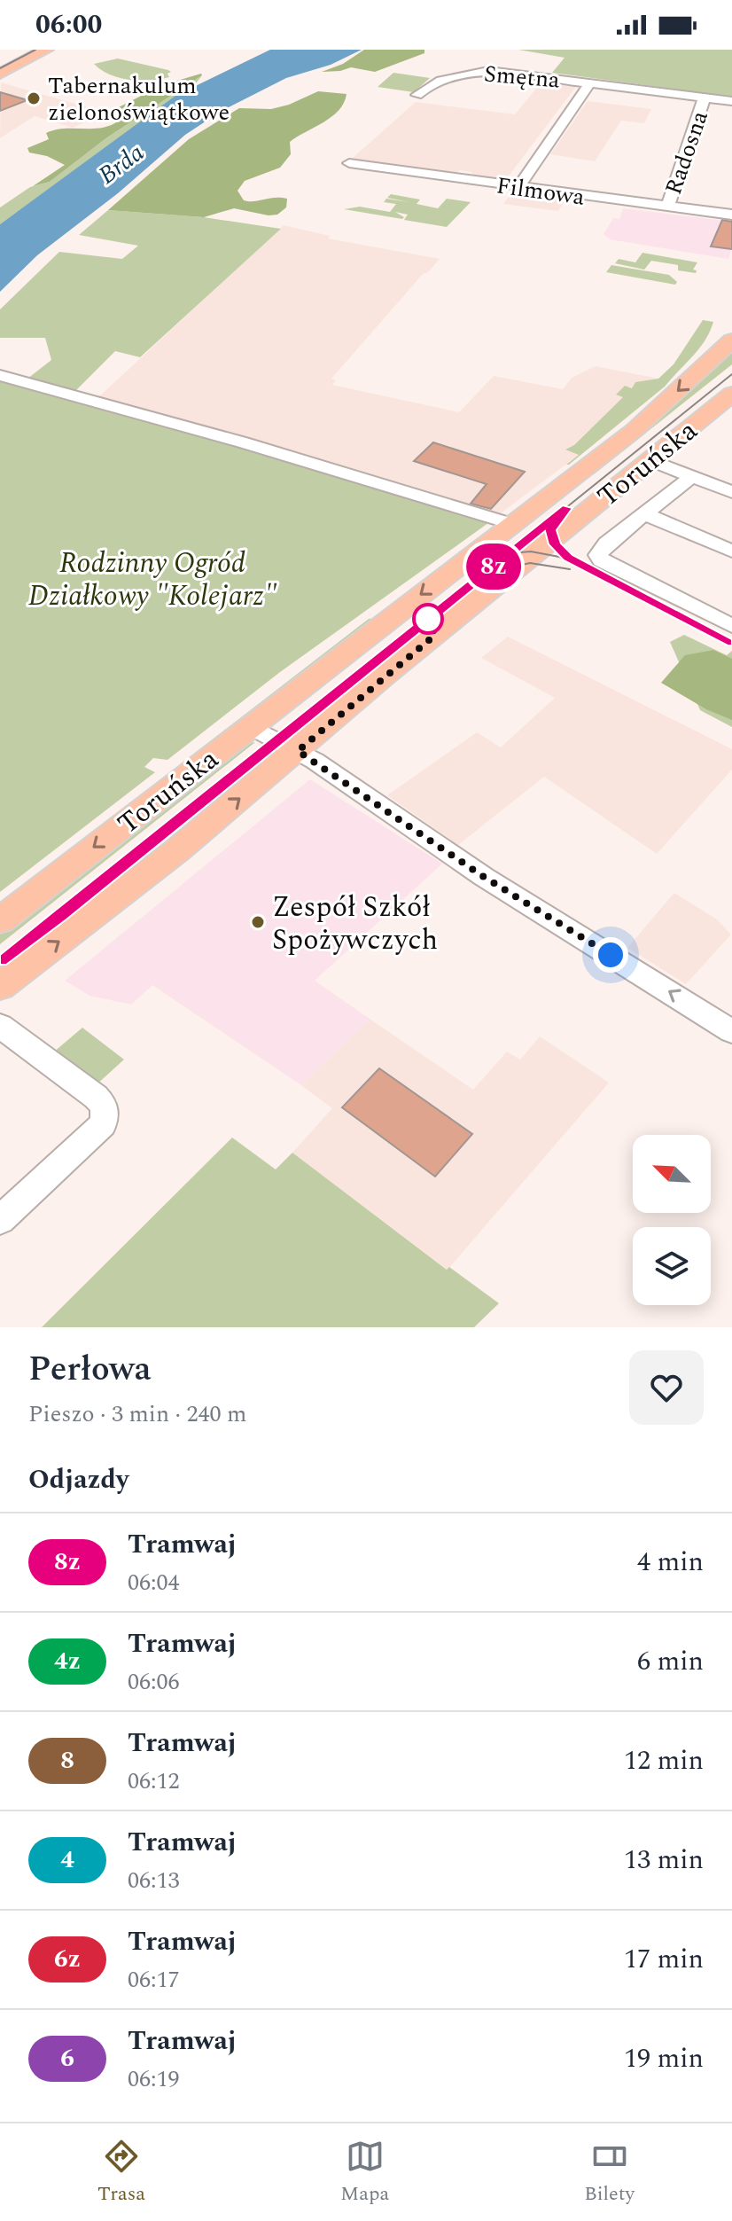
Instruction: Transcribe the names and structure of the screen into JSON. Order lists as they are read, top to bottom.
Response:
{
  "streets": {
    "main road": ["Toruńska"],
    "street": ["Smętna", "Radosna", "Filmowa"]
  },
  "crossings": [
    ["Smętna", "Radosna"],
    ["Radosna", "Filmowa"]
  ],
  "water": ["Brda"],
  "parks": ["Rodzinny Ogród Działkowy \"Kolejarz\""],
  "places": ["Tabernakulum zielonoświątkowe", "Zespół Szkół Spożywczych"],
  "lines": ["tram line 8z"],
  "north": "top left",
  "page": {
    "status": "06:00",
    "on_map": "8z",
    "heading": [
      ["Perłowa", "Pieszo · 3 min · 240 m"],
      "Odjazdy"
    ],
    "list": [
      {
        "mark": "8z",
        "name": "Tramwaj",
        "note": "06:04",
        "value": "4 min"
      },
      {
        "mark": "4z",
        "name": "Tramwaj",
        "note": "06:06",
        "value": "6 min"
      },
      {
        "mark": "8",
        "name": "Tramwaj",
        "note": "06:12",
        "value": "12 min"
      },
      {
        "mark": "4",
        "name": "Tramwaj",
        "note": "06:13",
        "value": "13 min"
      },
      {
        "mark": "6z",
        "name": "Tramwaj",
        "note": "06:17",
        "value": "17 min"
      },
      {
        "mark": "6",
        "name": "Tramwaj",
        "note": "06:19",
        "value": "19 min"
      }
    ],
    "tabs": ["Trasa", "Mapa", "Bilety"]
  }
}
